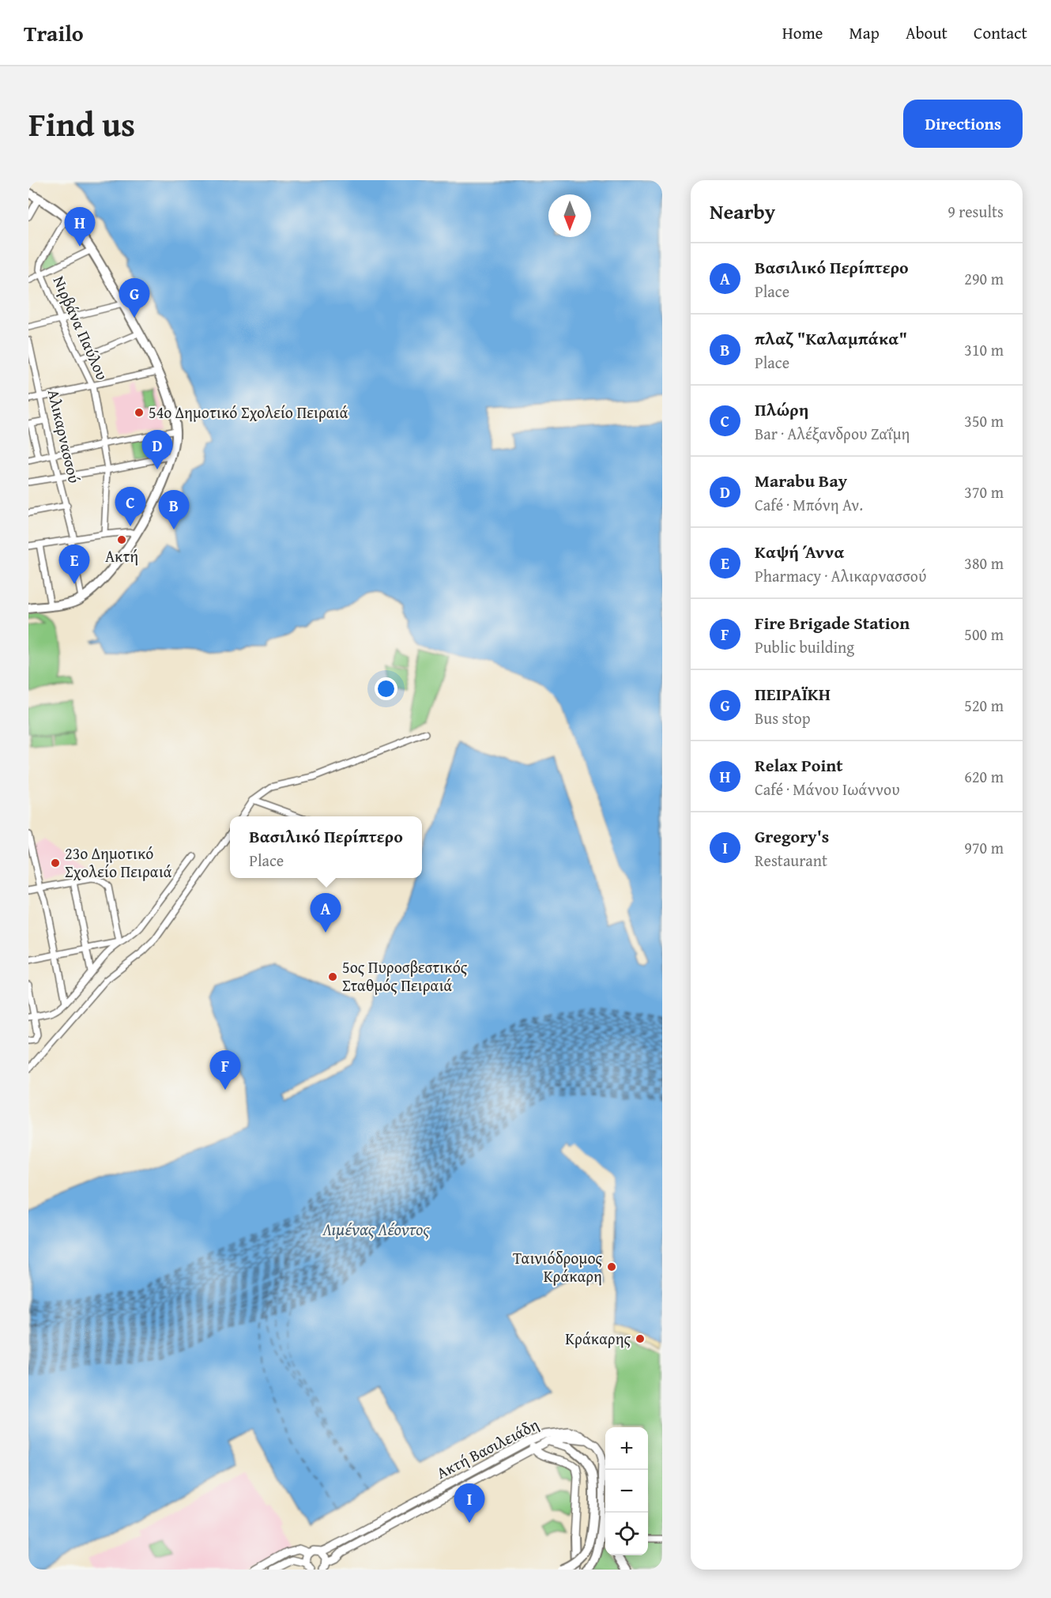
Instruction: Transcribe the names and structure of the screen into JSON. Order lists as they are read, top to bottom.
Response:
{
  "streets": {
    "street": ["Νιρβάνα Παύλου", "Αλικαρνασσού", "Ακτή Βασιλειάδη"]
  },
  "water": ["Λιμένας Λέοντος"],
  "places": [
    "54ο Δημοτικό Σχολείο Πειραιά",
    "Ακτή",
    "23ο Δημοτικό Σχολείο Πειραιά",
    "5ος Πυροσβεστικός Σταθμός Πειραιά",
    "Ταινιόδρομος Κράκαρη",
    "Κράκαρης"
  ],
  "north": "bottom",
  "page": {
    "header": "Trailo",
    "nav": [
      "Home",
      "Map",
      "About",
      "Contact"
    ],
    "title": "Find us",
    "buttons": "Directions",
    "heading": ["Nearby", "9 results"],
    "pins": [
      "H",
      "G",
      "D",
      "C",
      "B",
      "E",
      "A",
      "F",
      "I"
    ],
    "list": [
      {
        "mark": "A",
        "name": "Βασιλικό Περίπτερο",
        "note": "Place",
        "value": "290 m"
      },
      {
        "mark": "B",
        "name": "πλαζ \"Καλαμπάκα\"",
        "note": "Place",
        "value": "310 m"
      },
      {
        "mark": "C",
        "name": "Πλώρη",
        "note": "Bar · Αλέξανδρου Ζαΐμη",
        "value": "350 m"
      },
      {
        "mark": "D",
        "name": "Marabu Bay",
        "note": "Café · Μπόνη Αν.",
        "value": "370 m"
      },
      {
        "mark": "E",
        "name": "Καψή Άννα",
        "note": "Pharmacy · Αλικαρνασσού",
        "value": "380 m"
      },
      {
        "mark": "F",
        "name": "Fire Brigade Station",
        "note": "Public building",
        "value": "500 m"
      },
      {
        "mark": "G",
        "name": "ΠΕΙΡΑΪΚΗ",
        "note": "Bus stop",
        "value": "520 m"
      },
      {
        "mark": "H",
        "name": "Relax Point",
        "note": "Café · Μάνου Ιωάννου",
        "value": "620 m"
      },
      {
        "mark": "I",
        "name": "Gregory's",
        "note": "Restaurant",
        "value": "970 m"
      }
    ],
    "popup": ["Βασιλικό Περίπτερο", "Place"],
    "map_buttons": ["+", "−"]
  }
}
